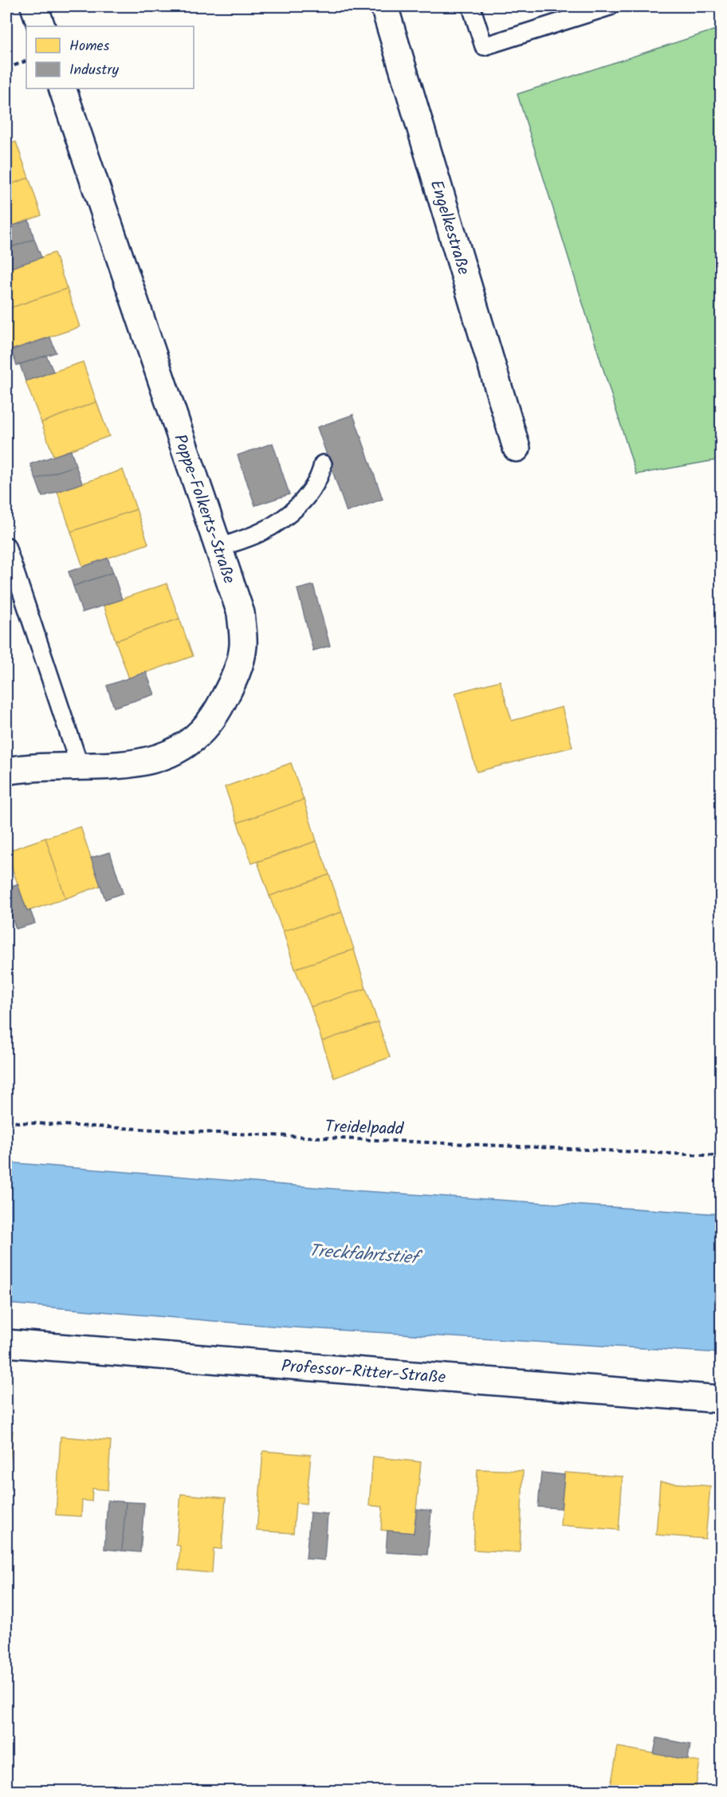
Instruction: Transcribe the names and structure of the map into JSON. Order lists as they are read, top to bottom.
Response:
{
  "streets": {
    "street": ["Engelkestraße", "Poppe-Folkerts-Straße", "Professor-Ritter-Straße"],
    "path": ["Treidelpadd"]
  },
  "water": ["Treckfahrtstief"],
  "legend": ["Homes", "Industry"]
}
